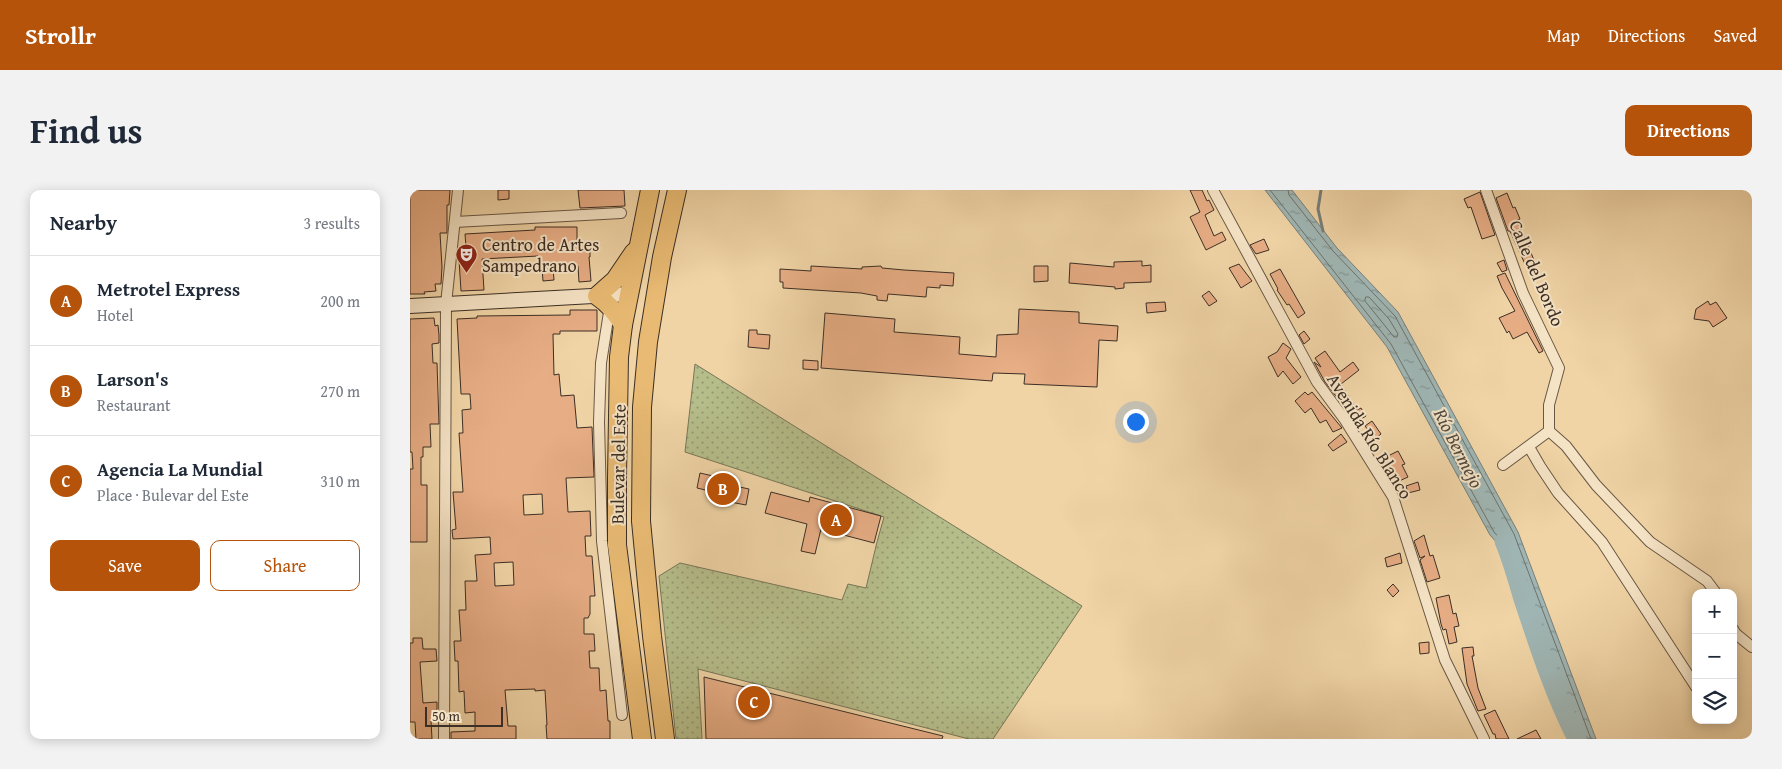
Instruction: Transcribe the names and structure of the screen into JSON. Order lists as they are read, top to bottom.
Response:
{
  "streets": {
    "highway": ["Bulevar del Este"],
    "street": ["Calle del Bordo", "Avenida Río Blanco"]
  },
  "water": ["Río Bermejo"],
  "places": {
    "theatre": ["Centro de Artes Sampedrano"]
  },
  "scale_bar": "50 m",
  "page": {
    "header": "Strollr",
    "nav": ["Map", "Directions", "Saved"],
    "title": "Find us",
    "buttons": [
      "Directions",
      ["Save", "Share"]
    ],
    "heading": ["Nearby", "3 results"],
    "list": [
      {
        "mark": "A",
        "name": "Metrotel Express",
        "note": "Hotel",
        "value": "200 m"
      },
      {
        "mark": "B",
        "name": "Larson's",
        "note": "Restaurant",
        "value": "270 m"
      },
      {
        "mark": "C",
        "name": "Agencia La Mundial",
        "note": "Place · Bulevar del Este",
        "value": "310 m"
      }
    ],
    "pins": ["B", "A", "C"],
    "map_buttons": ["+", "−"],
    "scale": "50 m"
  }
}
